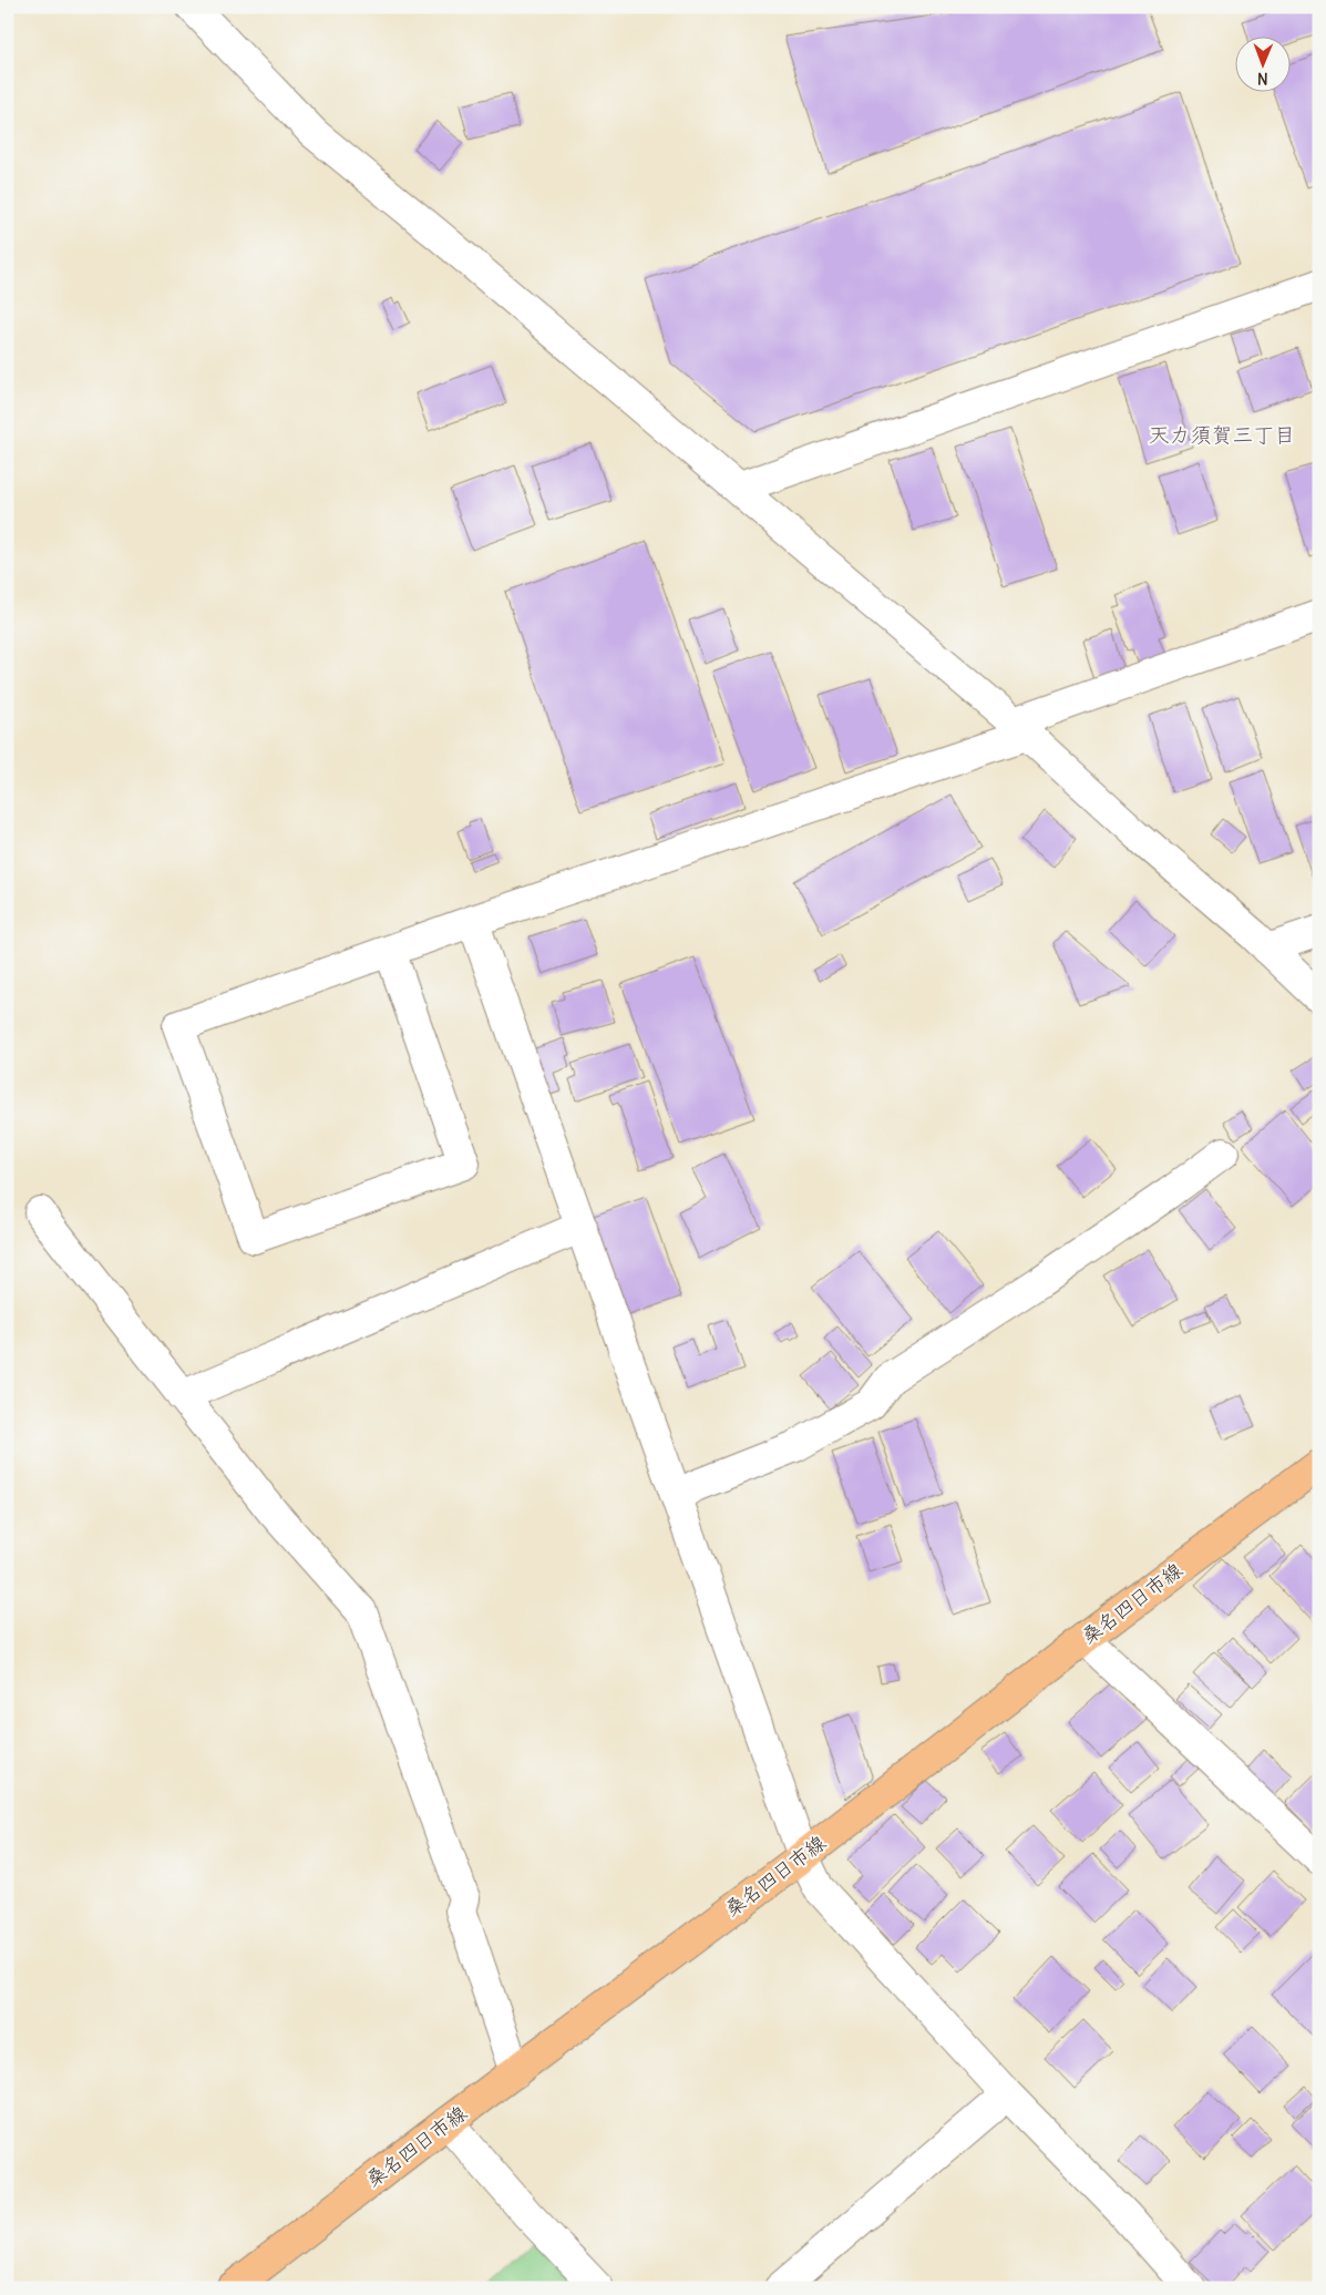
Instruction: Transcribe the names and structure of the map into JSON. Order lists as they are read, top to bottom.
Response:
{
  "streets": {
    "main road": ["桑名四日市線"]
  },
  "districts": ["天カ須賀三丁目"],
  "north": "bottom"
}
